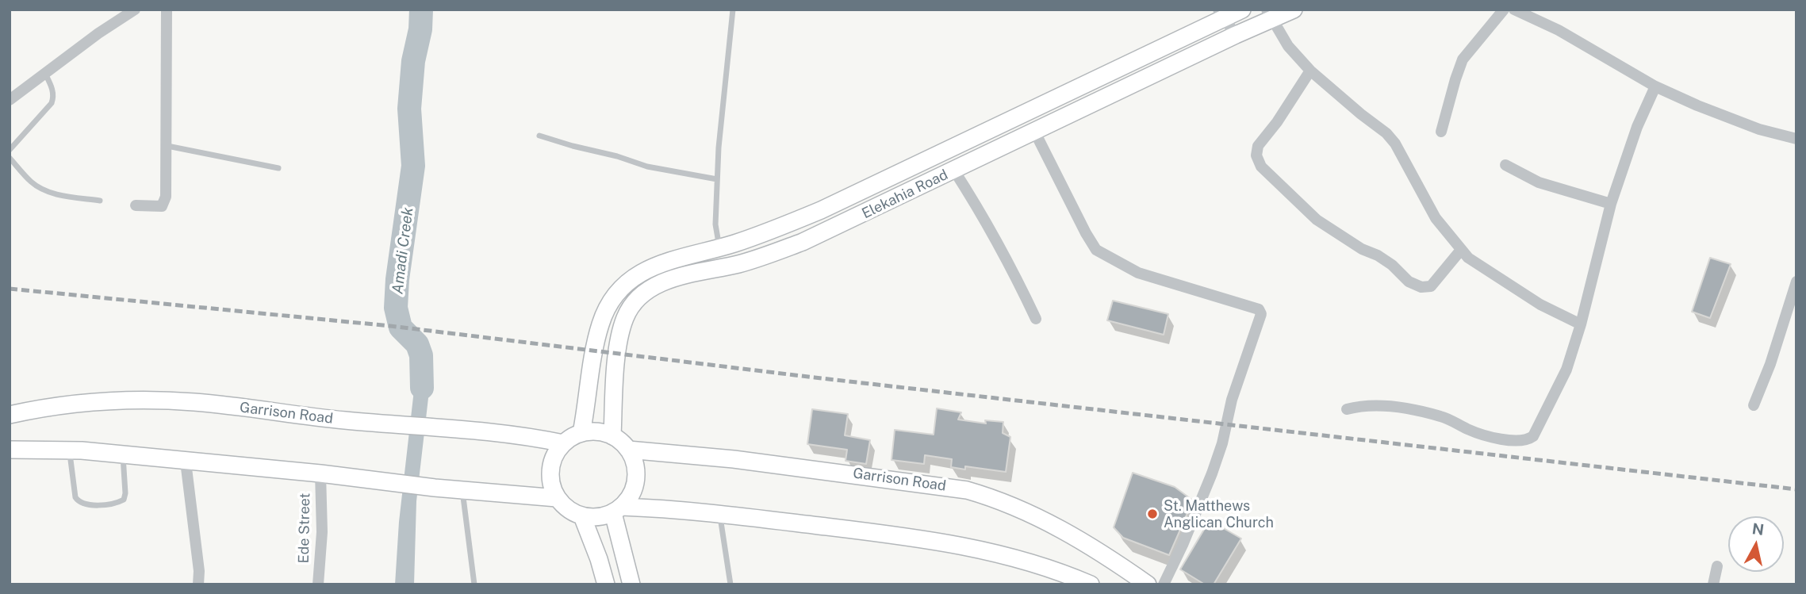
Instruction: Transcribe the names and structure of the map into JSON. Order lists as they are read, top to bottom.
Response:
{
  "streets": {
    "main road": ["Elekahia Road", "Garrison Road"],
    "street": ["Ede Street"]
  },
  "crossings": [
    ["Elekahia Road", "Garrison Road"]
  ],
  "water": ["Amadi Creek"],
  "places": ["St. Matthews Anglican Church"],
  "north": "top"
}
